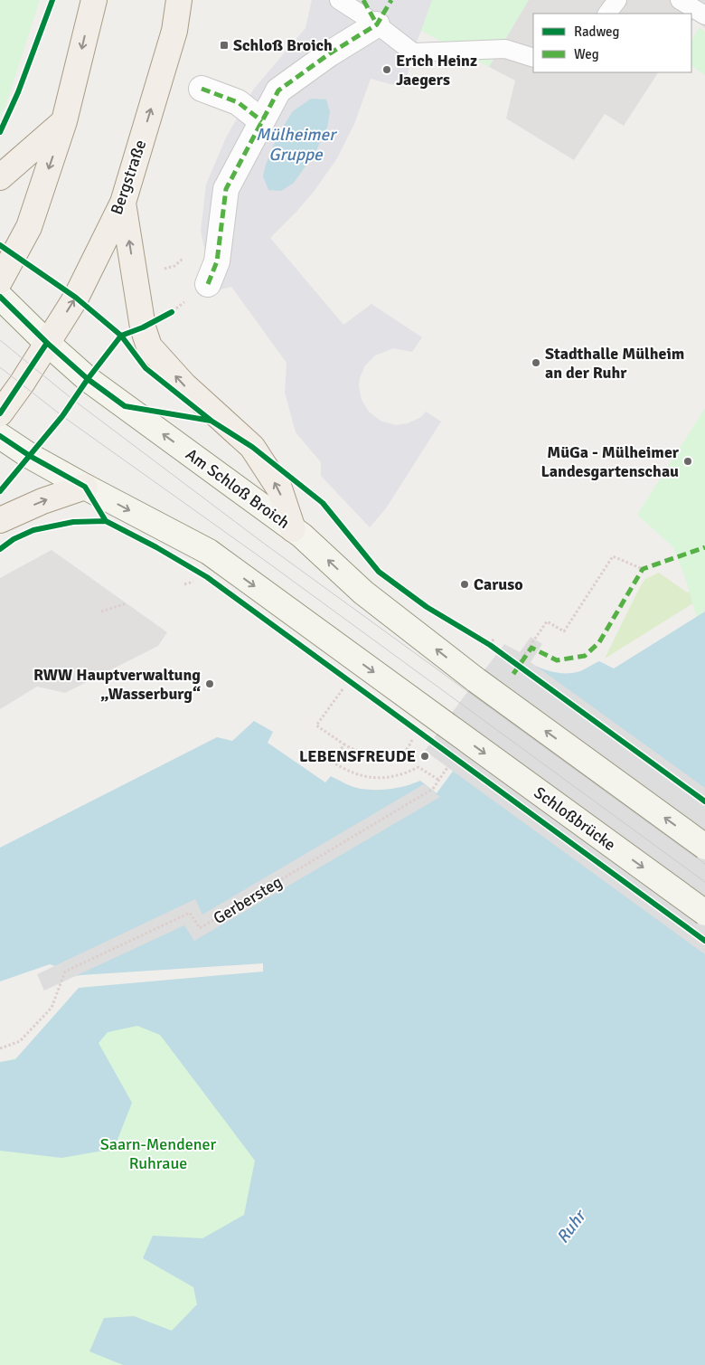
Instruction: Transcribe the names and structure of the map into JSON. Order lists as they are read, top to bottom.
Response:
{
  "streets": {
    "main road": ["Bergstraße", "Am Schloß Broich", "Schloßbrücke"],
    "path": ["Gerbersteg"]
  },
  "crossings": [
    ["Bergstraße", "Am Schloß Broich"]
  ],
  "water": ["Mülheimer Gruppe", "Ruhr"],
  "parks": ["Saarn-Mendener Ruhraue"],
  "places": {
    "transit": ["Schloß Broich"],
    "other": [
      "Erich Heinz Jaegers",
      "Stadthalle Mülheim an der Ruhr",
      "MüGa - Mülheimer Landesgartenschau",
      "Caruso",
      "RWW Hauptverwaltung „Wasserburg“",
      "LEBENSFREUDE"
    ]
  },
  "legend": ["Radweg", "Weg"]
}
